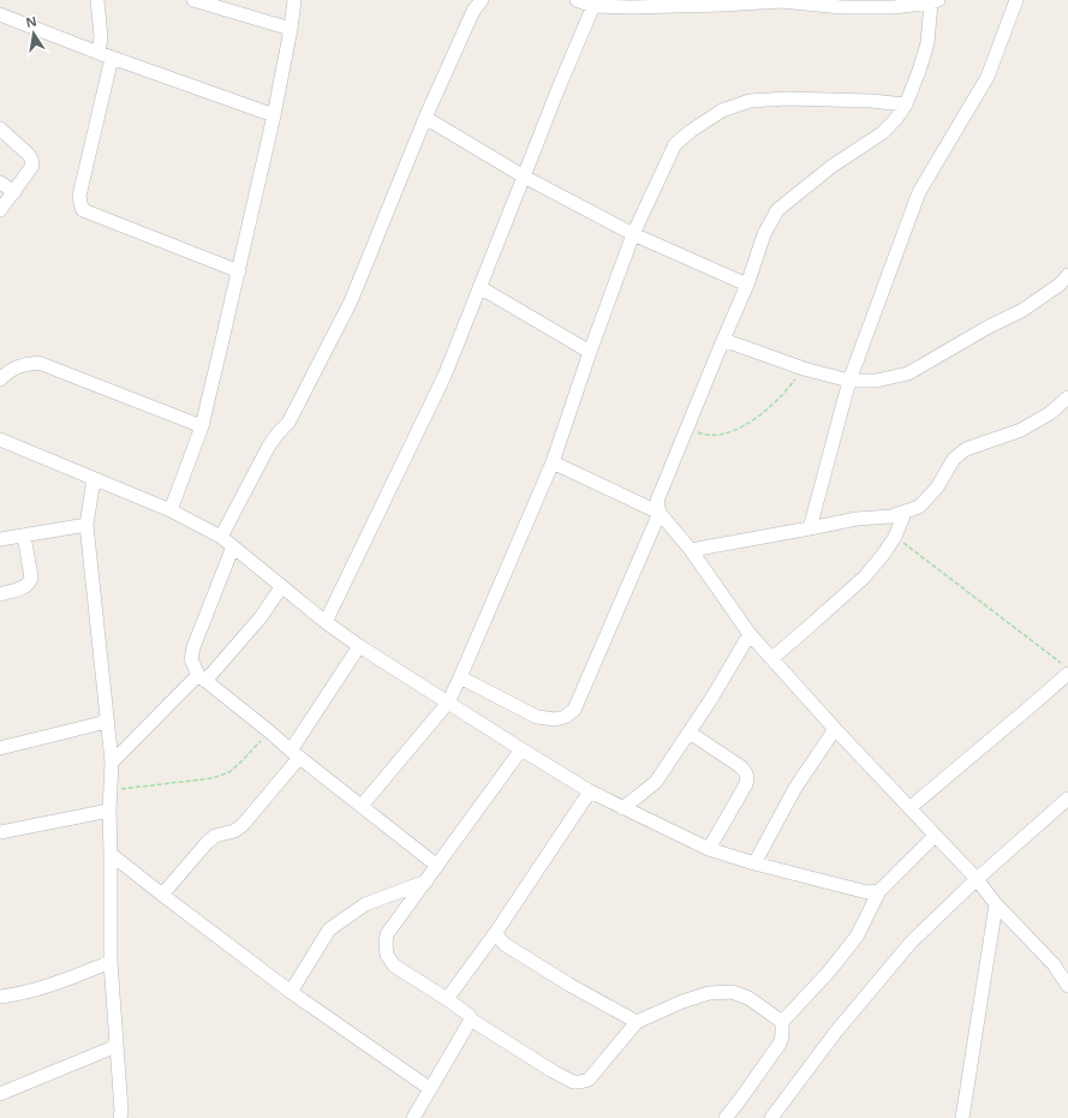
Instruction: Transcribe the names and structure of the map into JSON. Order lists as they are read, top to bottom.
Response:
{
  "north": "top"
}
